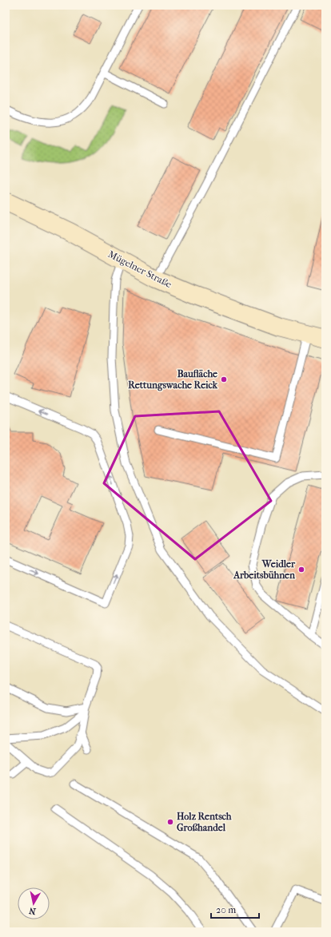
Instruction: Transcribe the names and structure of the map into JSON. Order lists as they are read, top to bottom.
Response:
{
  "streets": {
    "street": ["Mügelner Straße"]
  },
  "places": ["Baufläche Rettungswache Reick", "Weidler Arbeitsbühnen", "Holz Rentsch Großhandel"],
  "scale_bar": "20 m",
  "north": "bottom"
}
